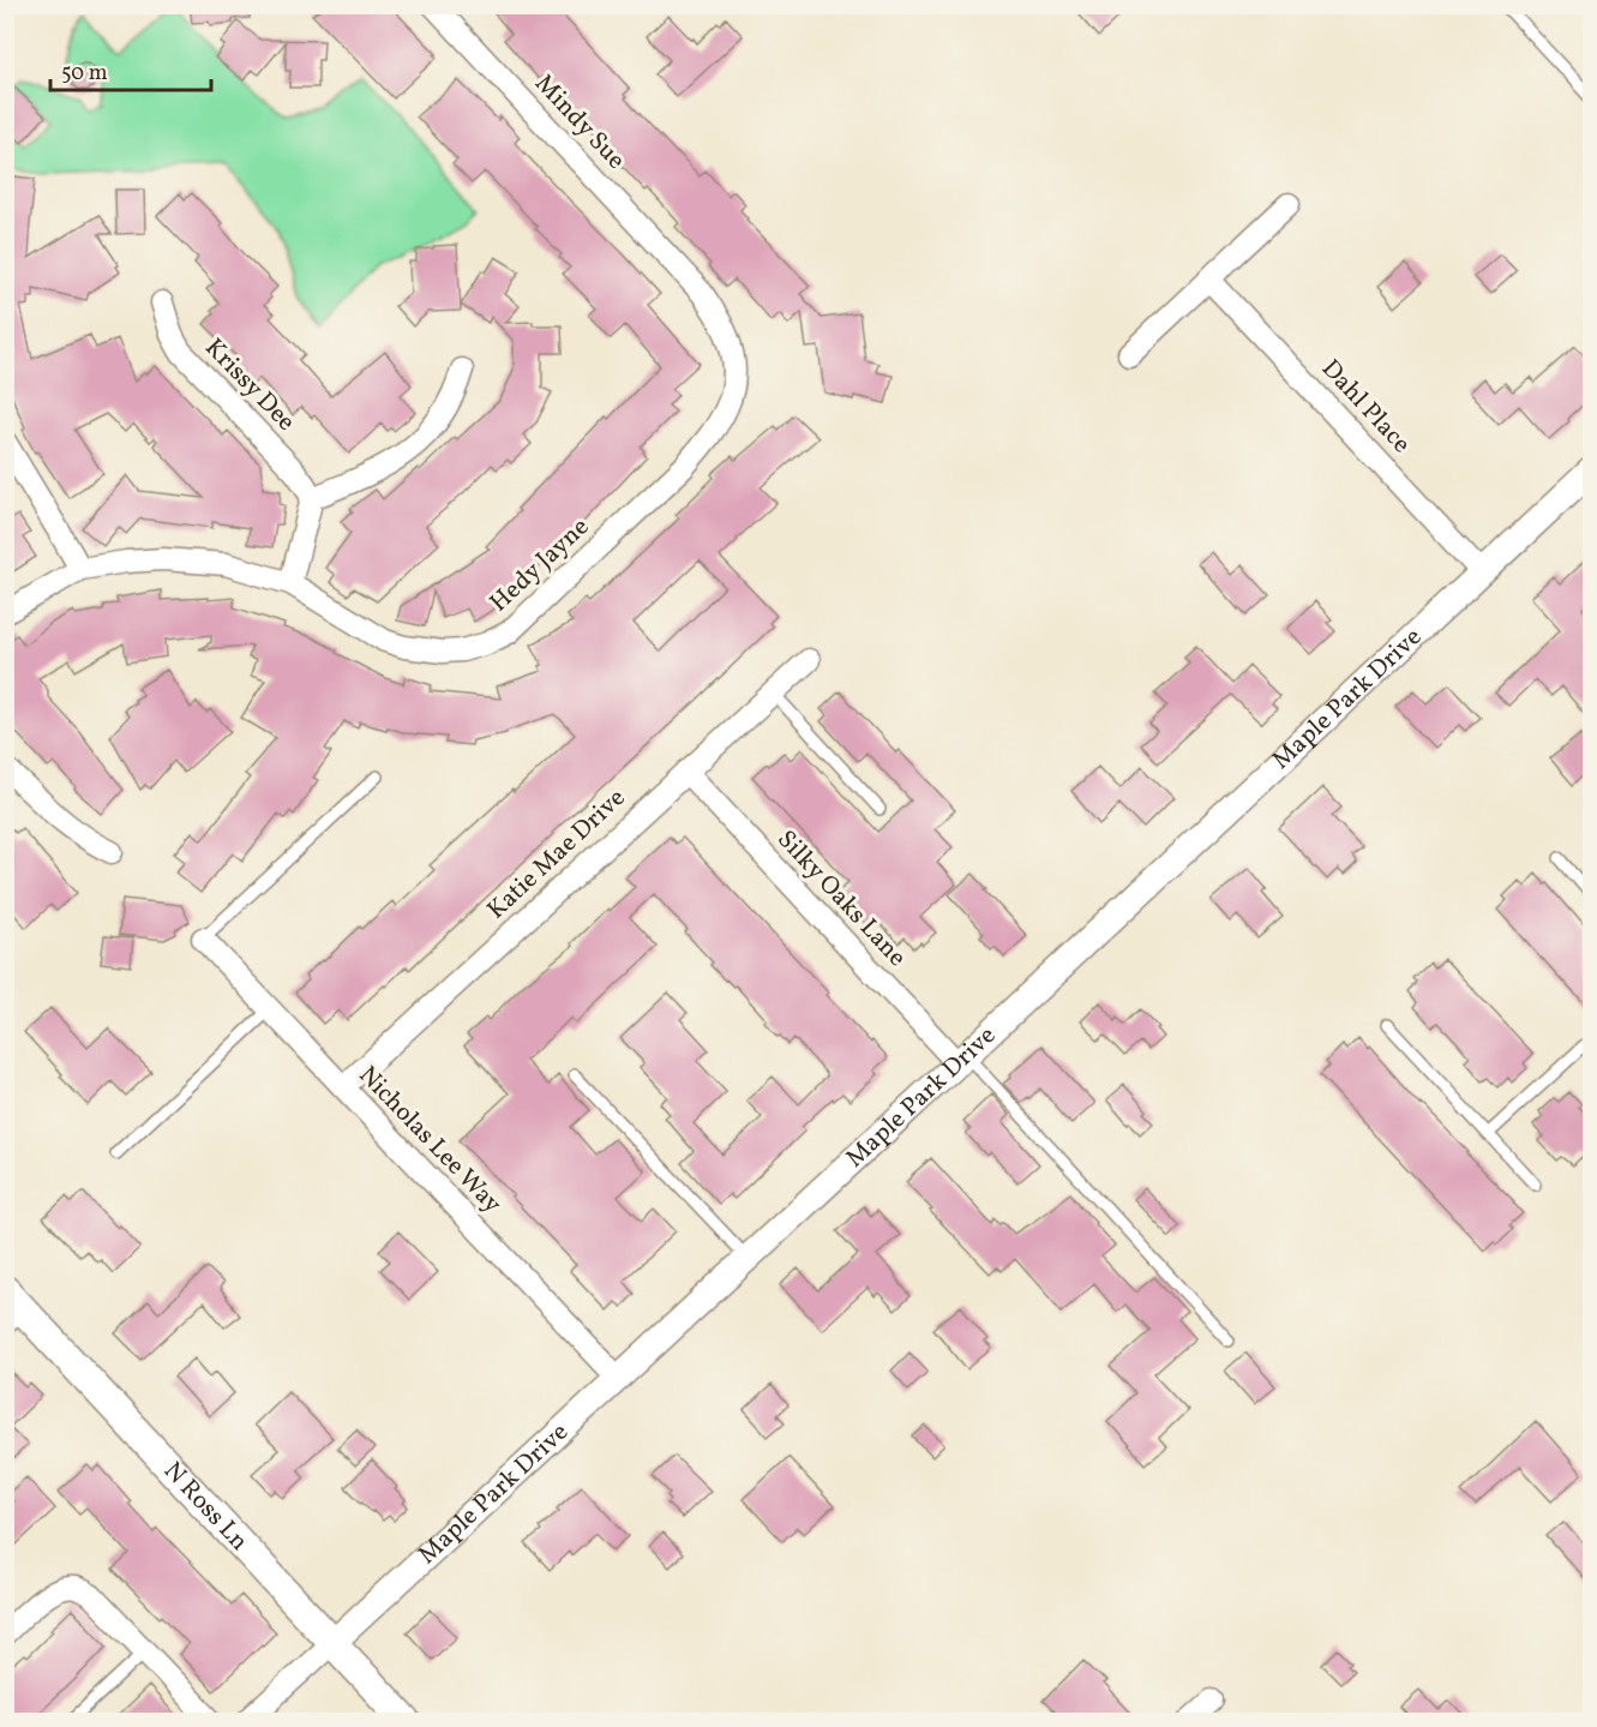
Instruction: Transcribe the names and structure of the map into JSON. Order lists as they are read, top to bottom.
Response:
{
  "streets": {
    "main road": ["N Ross Ln"],
    "street": [
      "Mindy Sue",
      "Krissy Dee",
      "Dahl Place",
      "Hedy Jayne",
      "Maple Park Drive",
      "Katie Mae Drive",
      "Silky Oaks Lane",
      "Nicholas Lee Way"
    ]
  },
  "crossings": [
    ["Mindy Sue", "Hedy Jayne"],
    ["Dahl Place", "Maple Park Drive"],
    ["Maple Park Drive", "Silky Oaks Lane"],
    ["Maple Park Drive", "Nicholas Lee Way"],
    ["Maple Park Drive", "N Ross Ln"],
    ["Katie Mae Drive", "Silky Oaks Lane"],
    ["Katie Mae Drive", "Nicholas Lee Way"]
  ],
  "scale_bar": "50 m"
}
